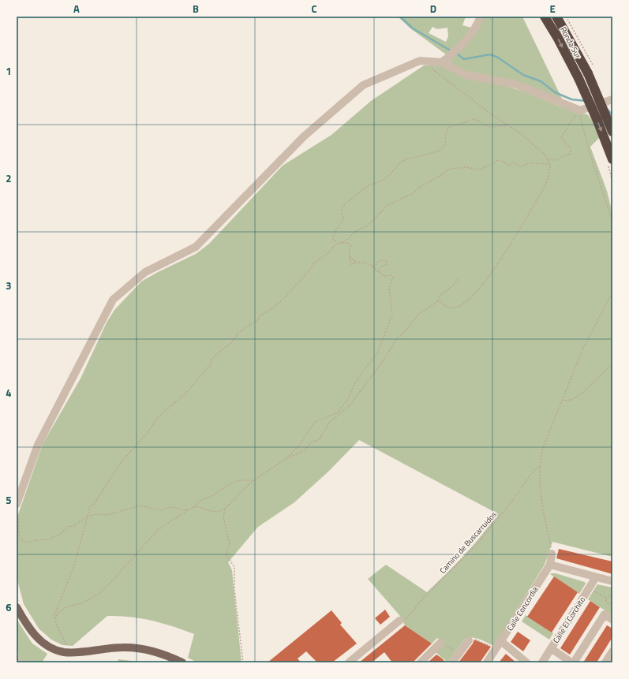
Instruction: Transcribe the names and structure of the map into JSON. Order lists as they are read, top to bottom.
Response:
{
  "streets": {
    "highway": ["Ronda Sur"],
    "street": ["Calle Concordia", "Calle El Corchito"],
    "path": ["Camino de Buscarruidos"]
  },
  "grid": {
    "columns": [
      "A",
      "B",
      "C",
      "D",
      "E"
    ],
    "rows": [
      "1",
      "2",
      "3",
      "4",
      "5",
      "6"
    ]
  }
}
